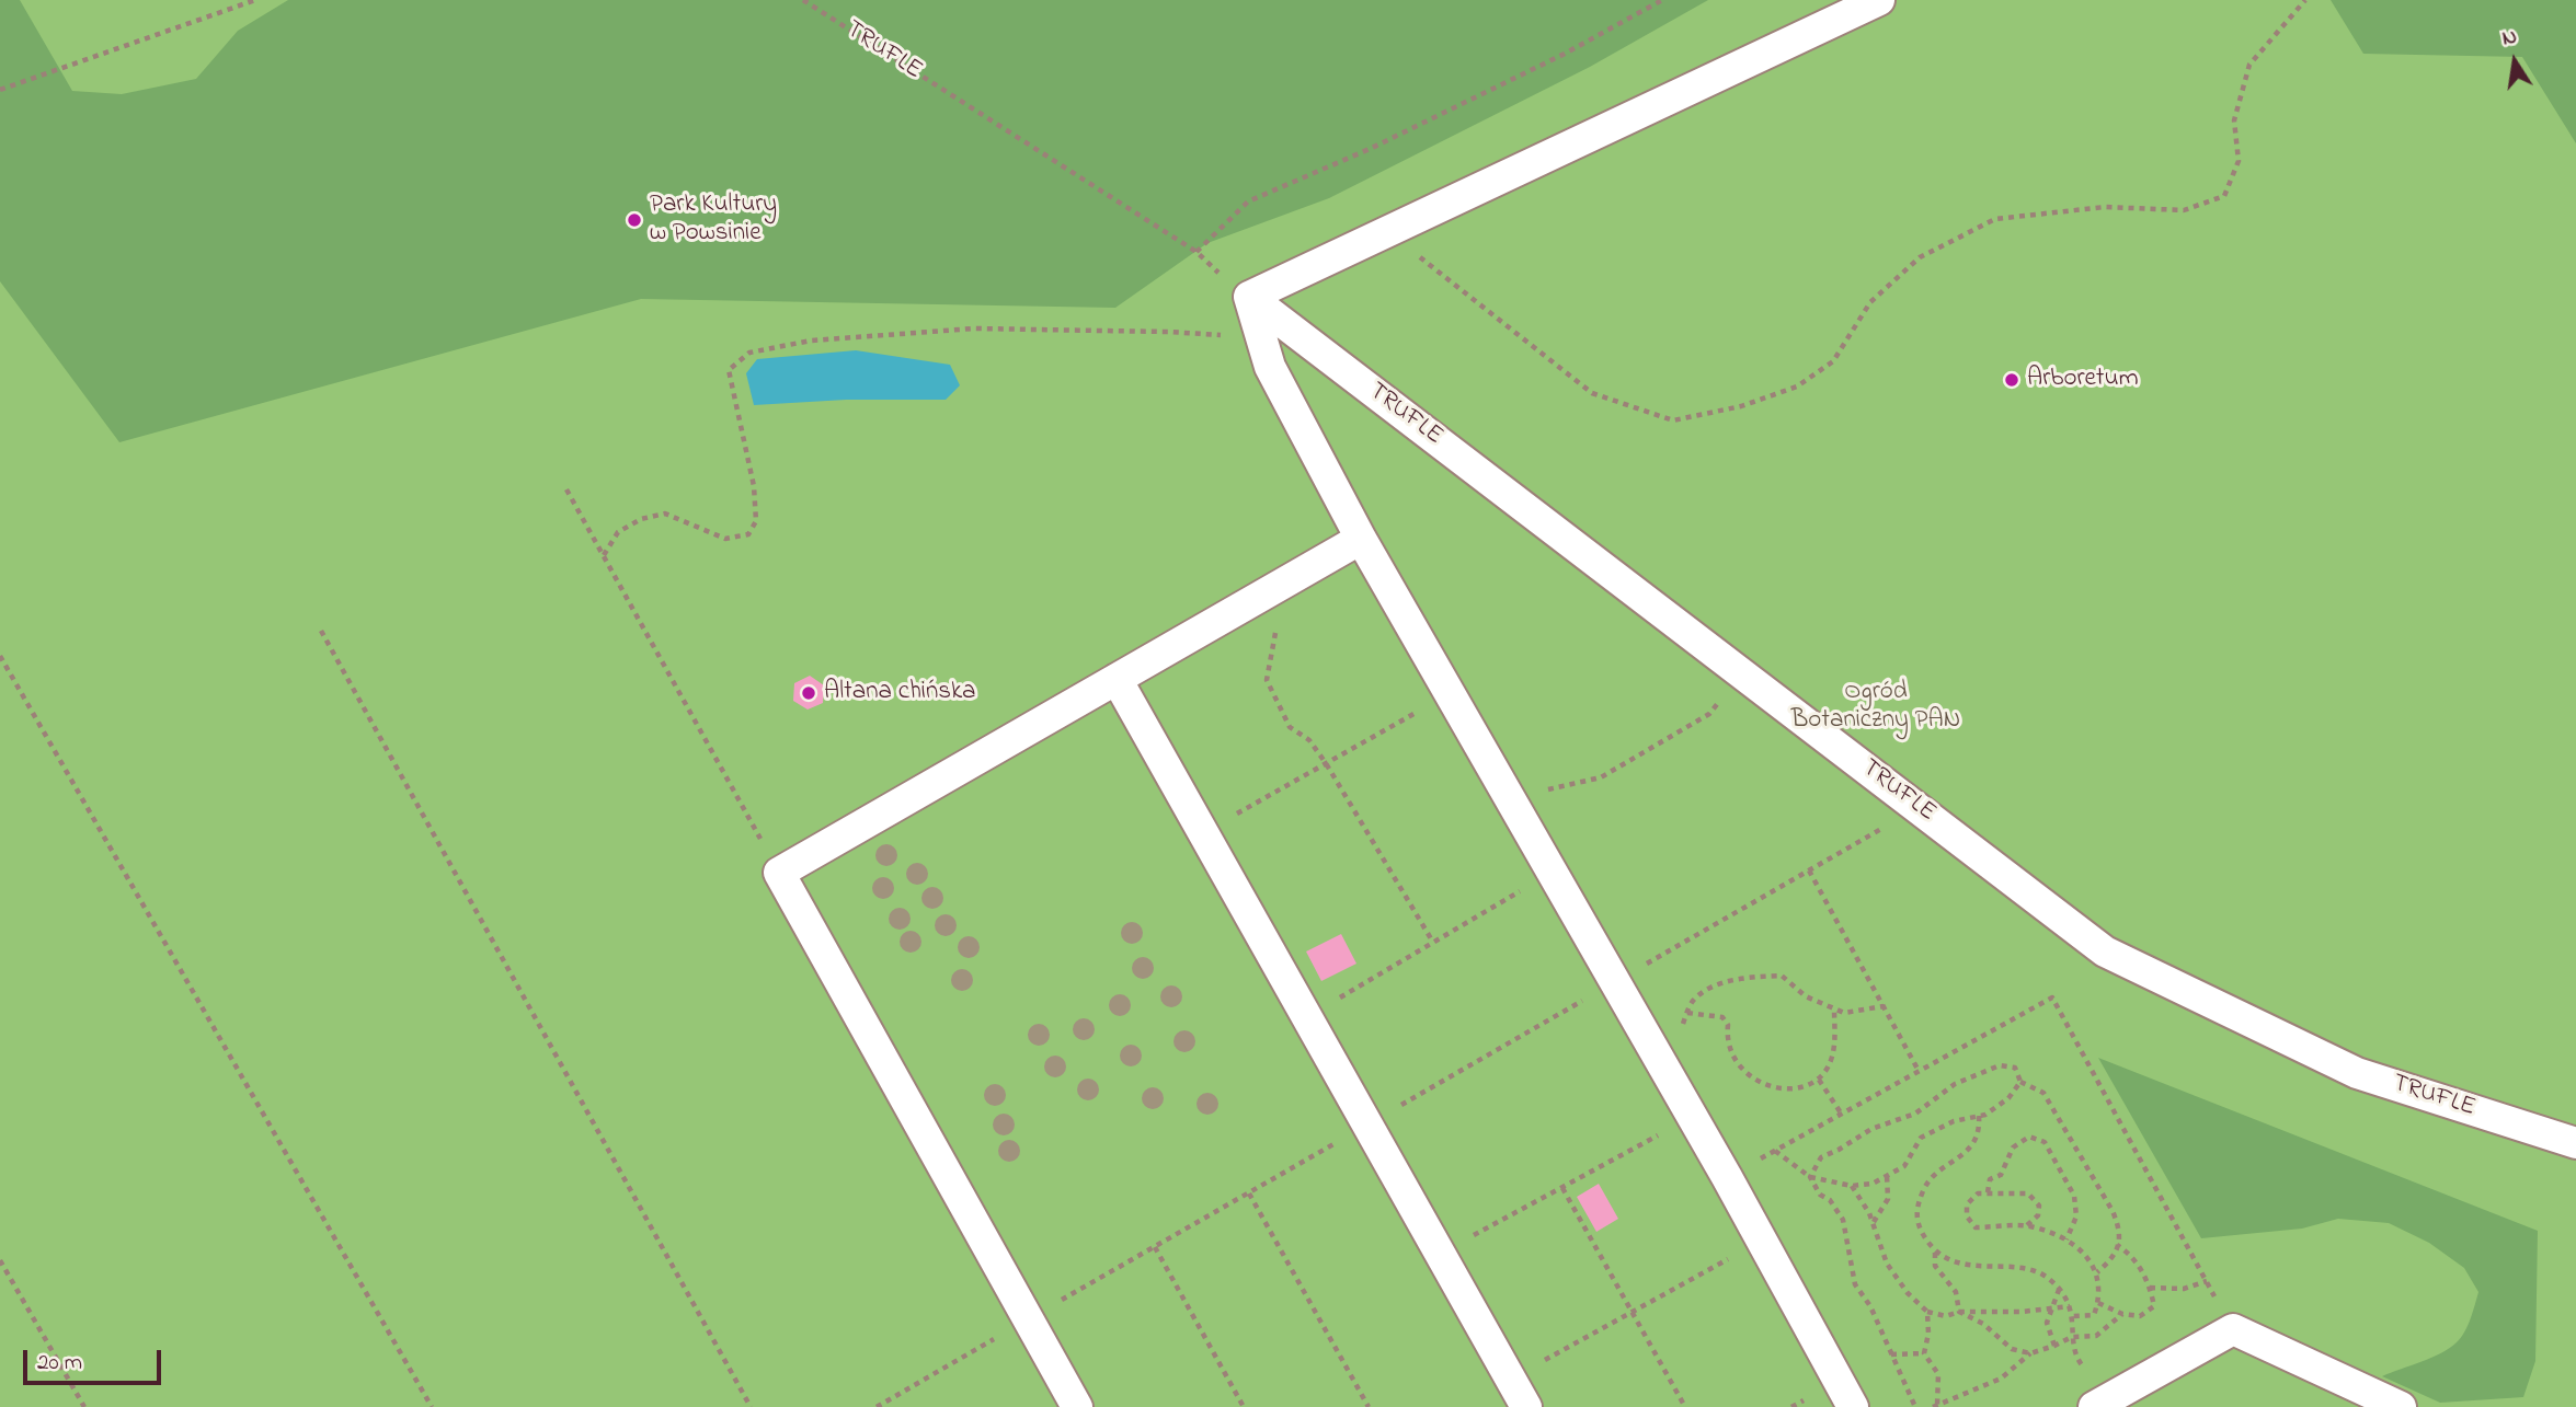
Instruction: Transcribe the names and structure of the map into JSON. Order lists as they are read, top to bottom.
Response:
{
  "streets": {
    "street": ["TRUFLE"]
  },
  "parks": ["Ogród Botaniczny PAN"],
  "places": ["Park Kultury w Powsinie", "Arboretum", "Altana chińska"],
  "scale_bar": "20 m",
  "north": "top"
}
